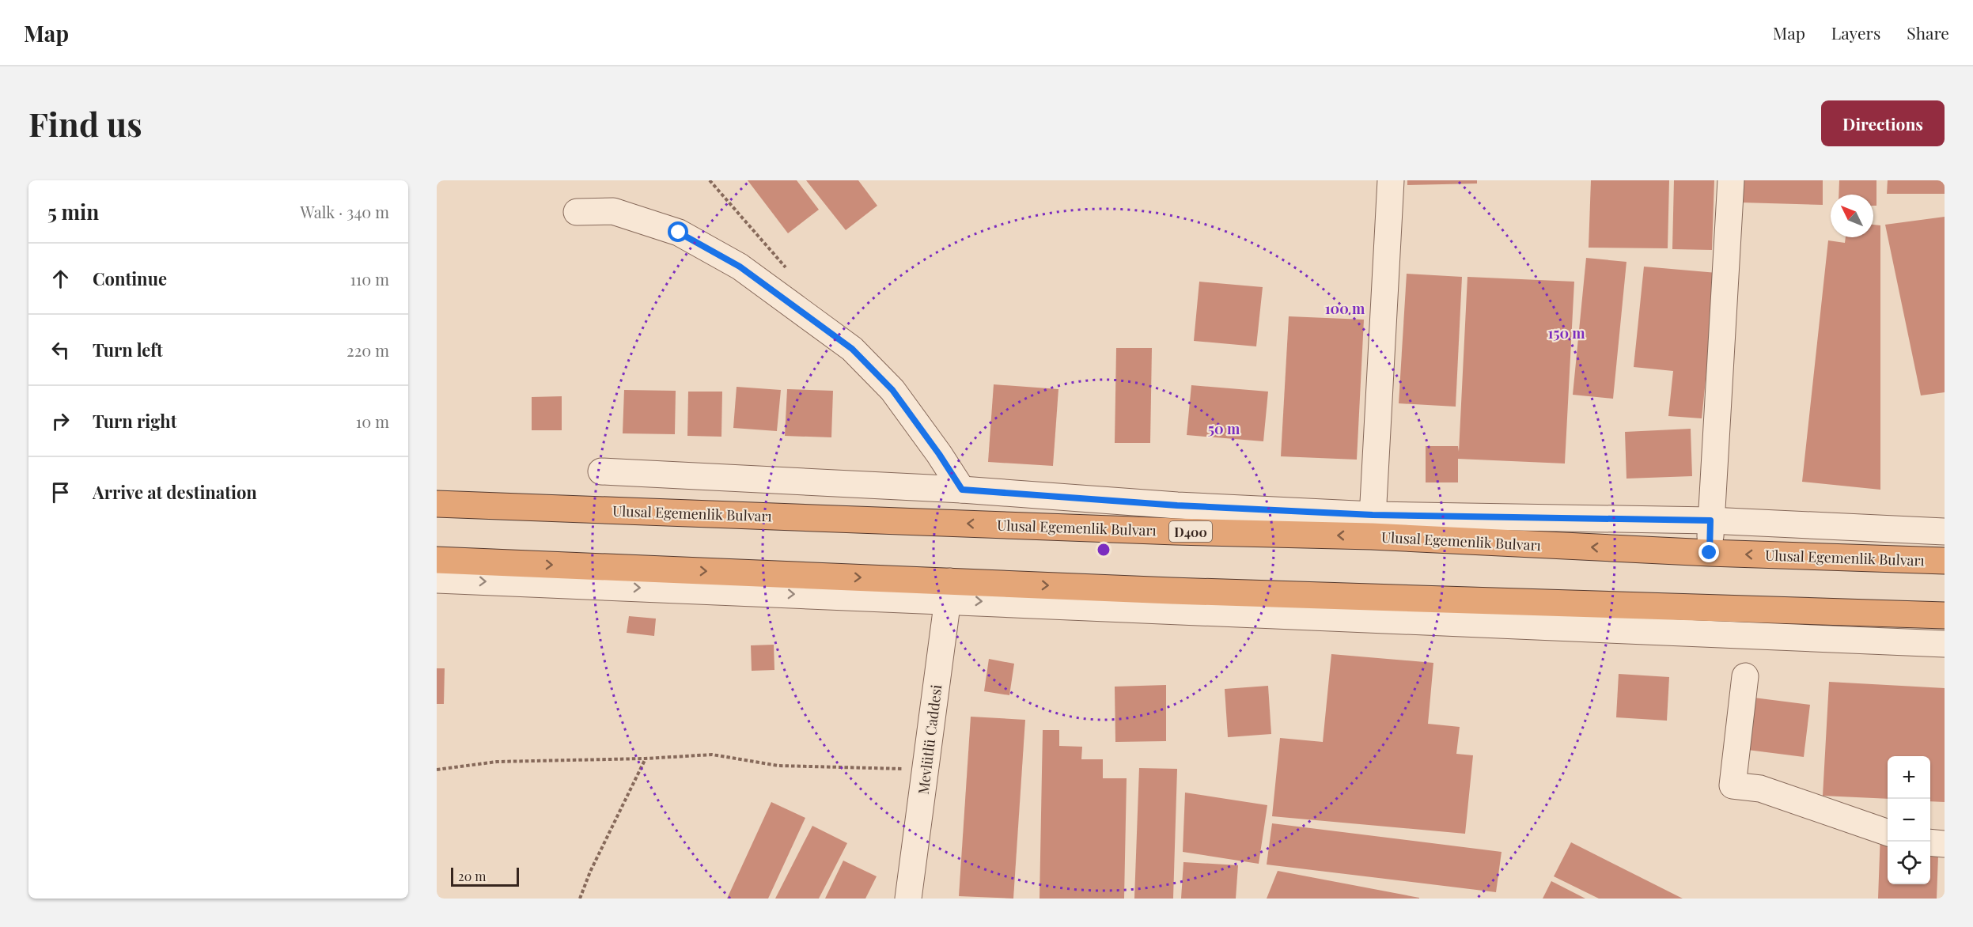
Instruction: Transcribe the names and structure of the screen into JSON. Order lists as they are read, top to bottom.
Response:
{
  "streets": {
    "highway": ["Ulusal Egemenlik Bulvarı", "D400"],
    "street": ["Mevlütlü Caddesi"]
  },
  "scale_bar": "20 m",
  "north": "top left",
  "page": {
    "header": "Map",
    "nav": ["Map", "Layers", "Share"],
    "buttons": "Directions",
    "title": "Find us",
    "heading": ["5 min", "Walk · 340 m"],
    "list": [
      ["Continue", "110 m"],
      ["Turn left", "220 m"],
      ["Turn right", "10 m"],
      "Arrive at destination"
    ],
    "map_buttons": ["+", "−"],
    "scale": "20 m"
  },
  "rings": ["100 m", "150 m", "50 m"]
}
